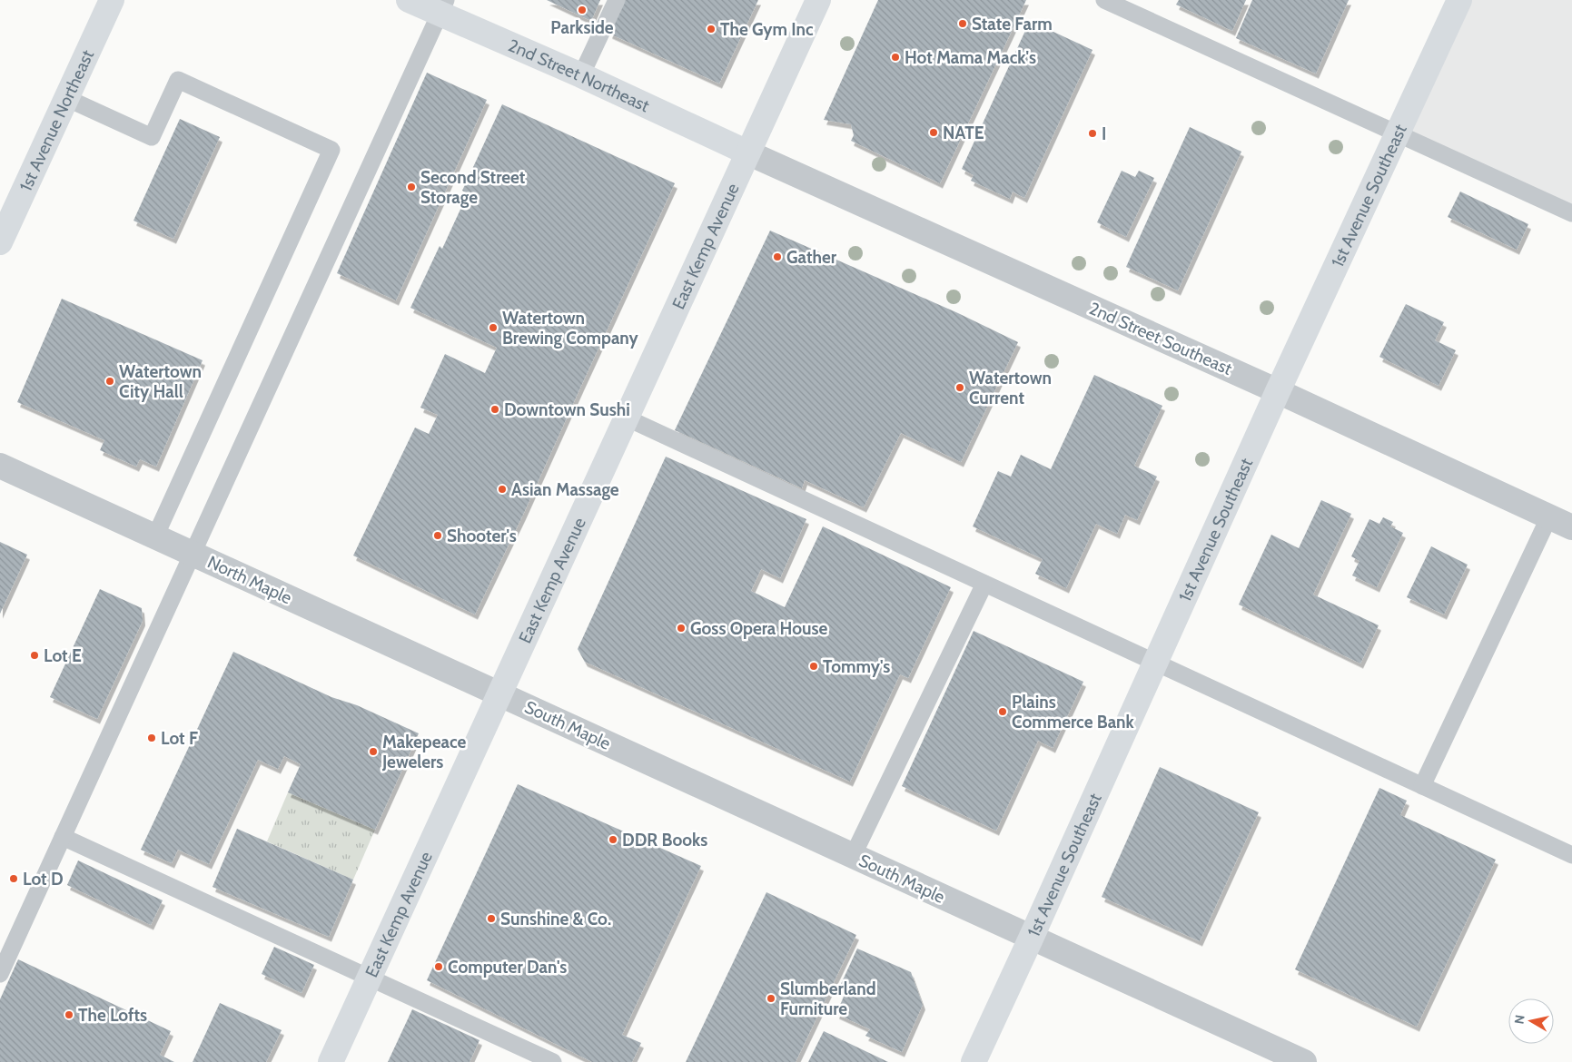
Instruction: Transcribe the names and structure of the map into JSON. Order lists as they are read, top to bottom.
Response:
{
  "streets": {
    "street": [
      "2nd Street Northeast",
      "1st Avenue Northeast",
      "1st Avenue Southeast",
      "East Kemp Avenue",
      "2nd Street Southeast",
      "North Maple",
      "South Maple"
    ]
  },
  "crossings": [
    ["2nd Street Northeast", "East Kemp Avenue"],
    ["2nd Street Northeast", "2nd Street Southeast"],
    ["1st Avenue Southeast", "2nd Street Southeast"],
    ["1st Avenue Southeast", "South Maple"],
    ["East Kemp Avenue", "2nd Street Southeast"],
    ["East Kemp Avenue", "North Maple"],
    ["East Kemp Avenue", "South Maple"],
    ["North Maple", "South Maple"]
  ],
  "places": [
    "Parkside",
    "State Farm",
    "The Gym Inc",
    "Hot Mama Mack's",
    "NATE",
    "I",
    "Second Street Storage",
    "Gather",
    "Watertown Brewing Company",
    "Watertown City Hall",
    "Watertown Current",
    "Downtown Sushi",
    "Asian Massage",
    "Shooter's",
    "Goss Opera House",
    "Lot E",
    "Tommy's",
    "Plains Commerce Bank",
    "Lot F",
    "Makepeace Jewelers",
    "DDR Books",
    "Lot D",
    "Sunshine & Co.",
    "Computer Dan's",
    "Slumberland Furniture",
    "The Lofts"
  ],
  "north": "left"
}
